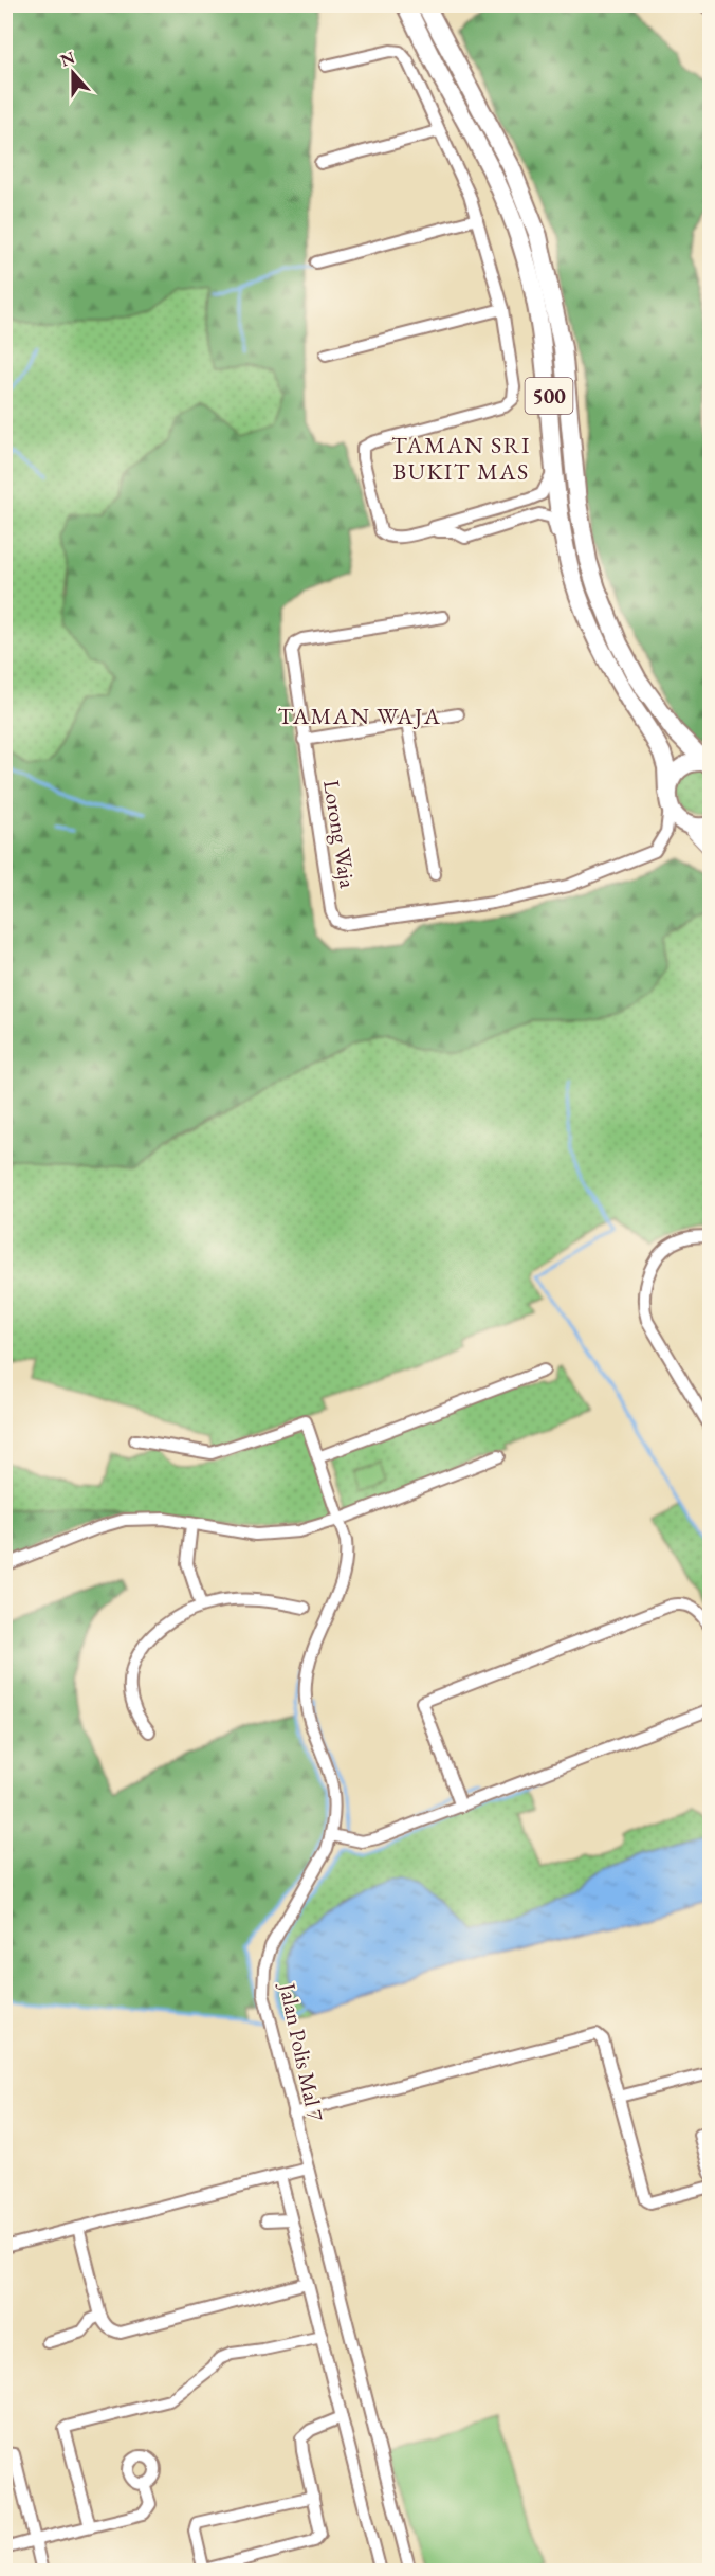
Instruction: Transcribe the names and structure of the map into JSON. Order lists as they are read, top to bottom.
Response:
{
  "streets": {
    "main road": ["500"],
    "street": ["Lorong Waja", "Jalan Polis Mal 7"]
  },
  "crossings": [
    ["500", "Lorong Waja"]
  ],
  "districts": ["TAMAN SRI BUKIT MAS", "TAMAN WAJA"],
  "north": "top"
}
